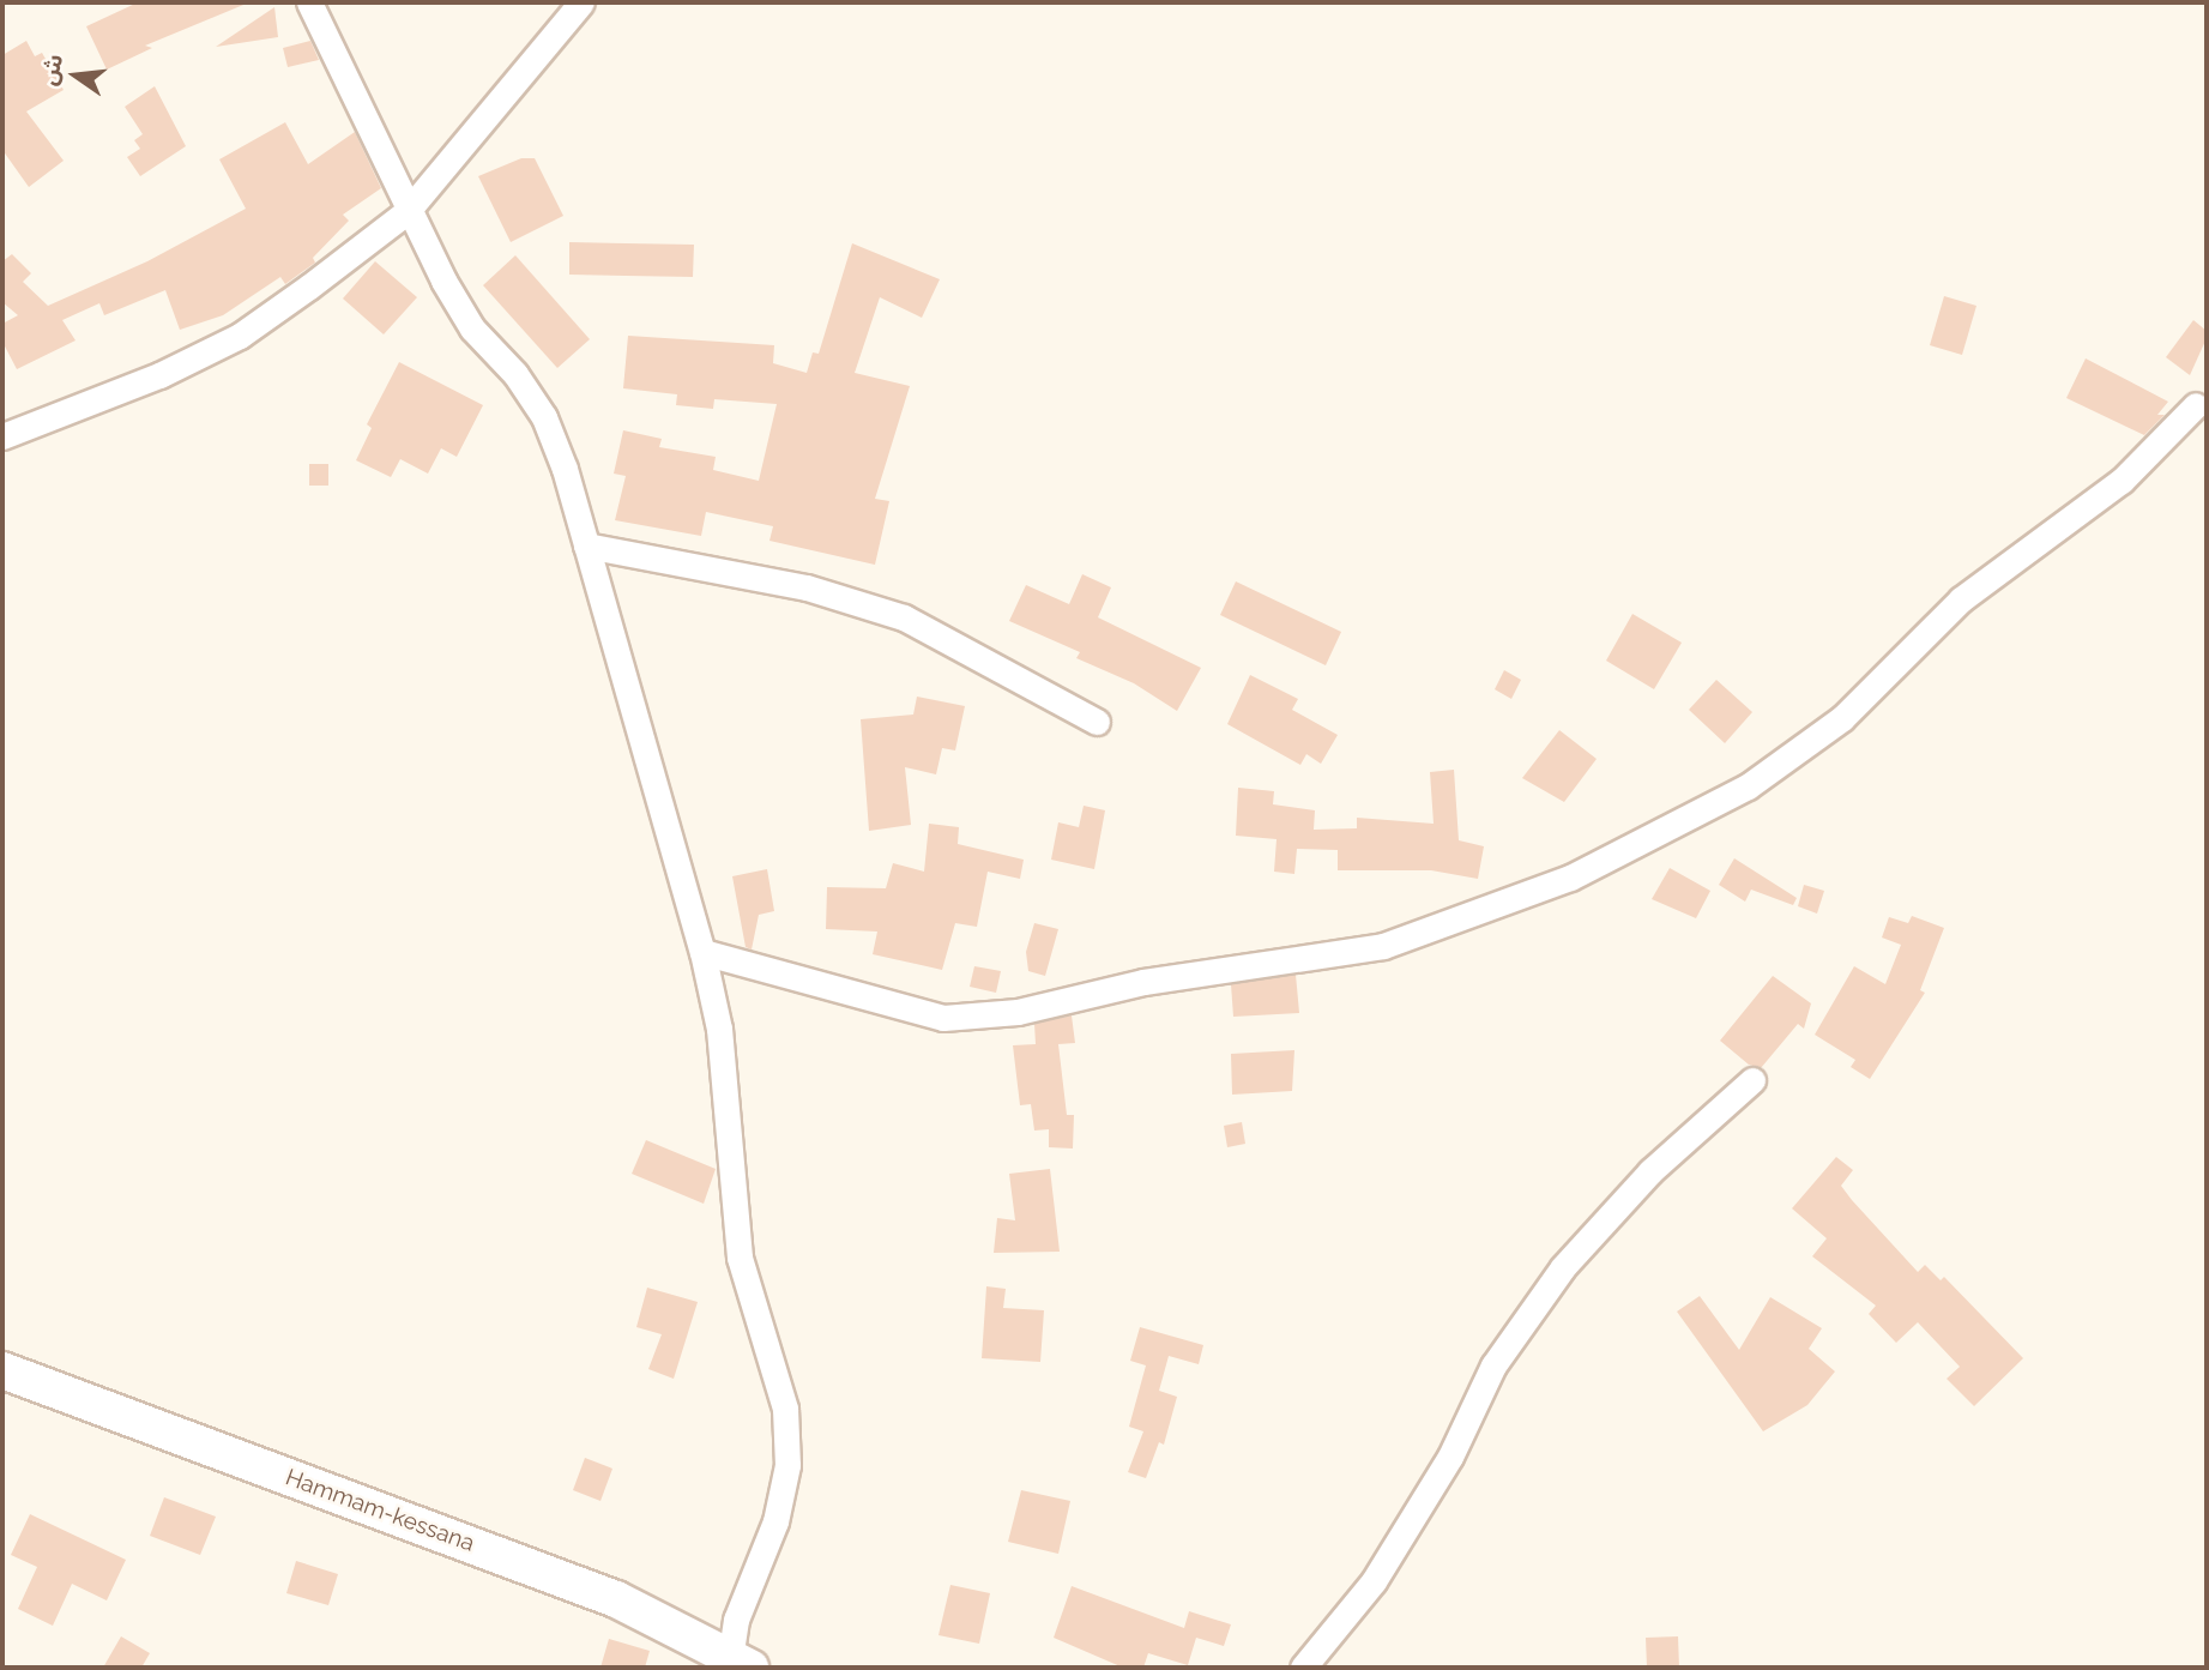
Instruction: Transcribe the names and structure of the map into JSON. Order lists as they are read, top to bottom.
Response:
{
  "streets": {
    "street": ["Hammam-kessana"]
  },
  "north": "left"
}
